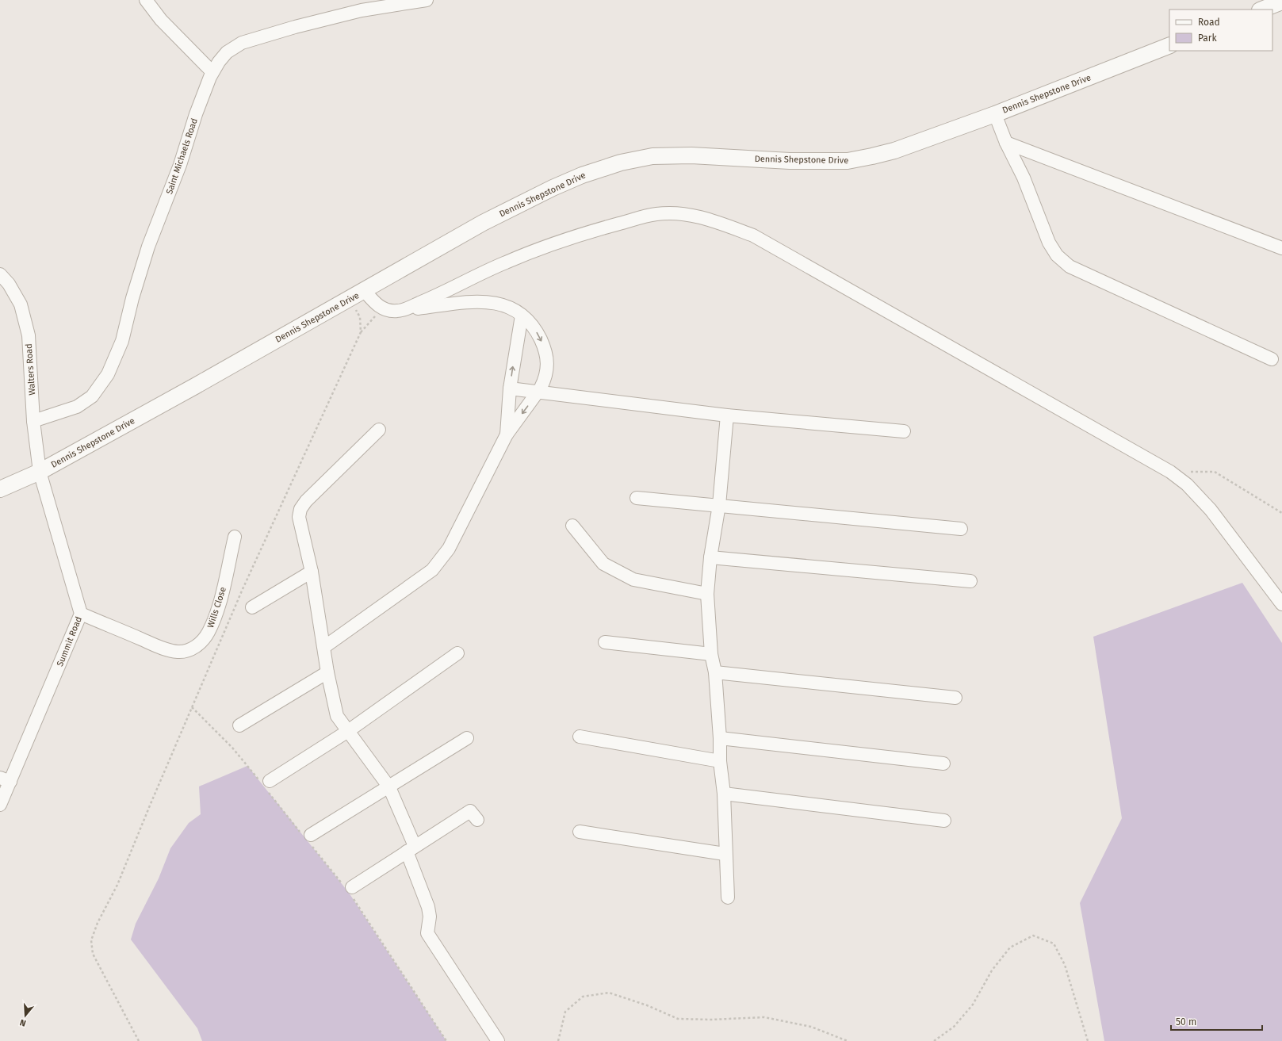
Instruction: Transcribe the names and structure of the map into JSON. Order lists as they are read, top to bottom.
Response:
{
  "streets": {
    "street": [
      "Dennis Shepstone Drive",
      "Saint Michaels Road",
      "Walters Road",
      "Wills Close",
      "Summit Road"
    ]
  },
  "crossings": [
    ["Dennis Shepstone Drive", "Walters Road"],
    ["Dennis Shepstone Drive", "Summit Road"],
    ["Saint Michaels Road", "Walters Road"],
    ["Walters Road", "Summit Road"],
    ["Wills Close", "Summit Road"]
  ],
  "legend": ["Road", "Park"],
  "scale_bar": "50 m",
  "north": "bottom"
}
